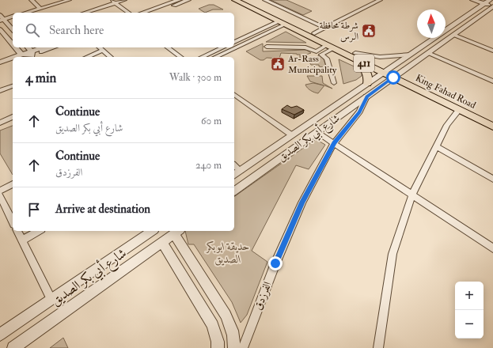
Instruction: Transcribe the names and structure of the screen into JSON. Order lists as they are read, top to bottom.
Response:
{
  "streets": {
    "main road": ["411", "King Fahad Road"],
    "street": ["شارع أبي بكر الصديق", "الفرزدق"]
  },
  "crossings": [
    ["King Fahad Road", "شارع أبي بكر الصديق"],
    ["شارع أبي بكر الصديق", "الفرزدق"]
  ],
  "parks": ["حديقة ابوبكر الصديق"],
  "places": {
    "public building": ["شرطة محافظة الـرس", "Ar-Rass Municipality"]
  },
  "north": "top",
  "page": {
    "search": "Search here",
    "heading": ["4 min", "Walk · 300 m"],
    "list": [
      ["Continue", "شارع أبي بكر الصديق", "60 m"],
      ["Continue", "الفرزدق", "240 m"],
      "Arrive at destination"
    ],
    "map_buttons": ["+", "−"]
  }
}
